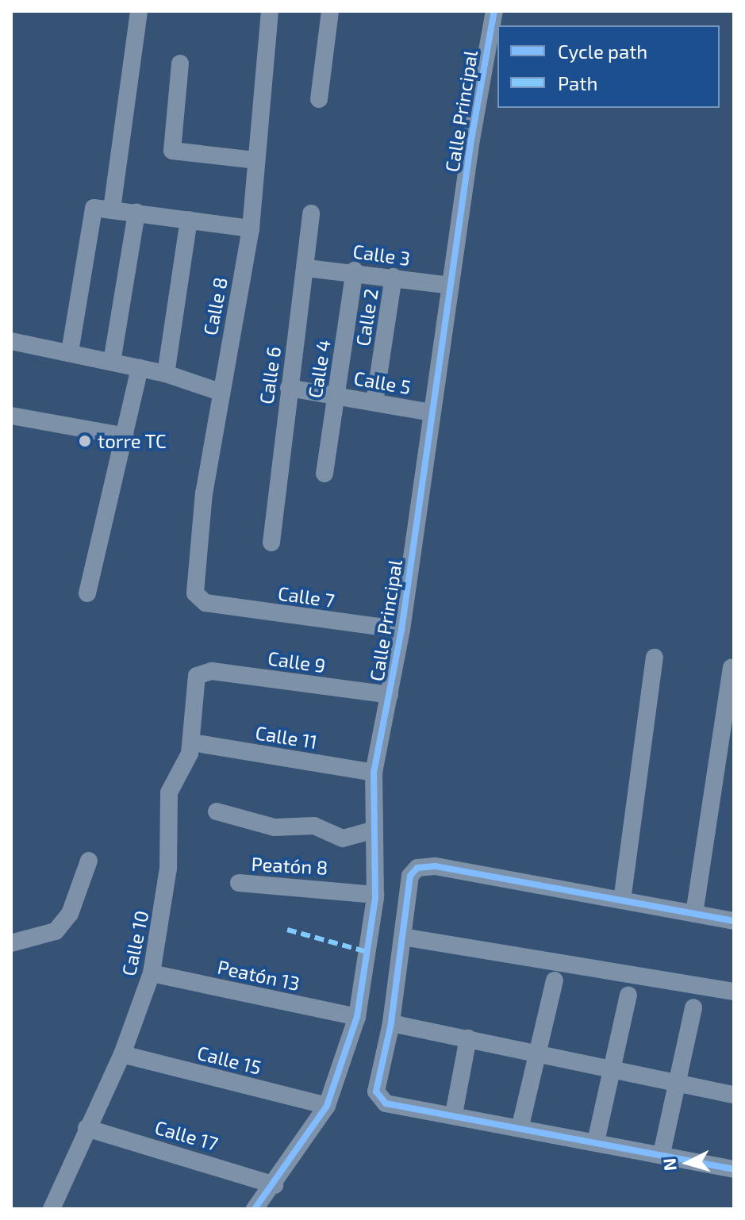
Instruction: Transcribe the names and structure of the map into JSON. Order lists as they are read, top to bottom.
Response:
{
  "streets": {
    "street": [
      "Calle Principal",
      "Calle 3",
      "Calle 8",
      "Calle 2",
      "Calle 4",
      "Calle 6",
      "Calle 5",
      "Calle 7",
      "Calle 9",
      "Calle 11",
      "Peatón 8",
      "Calle 10",
      "Peatón 13",
      "Calle 15",
      "Calle 17"
    ]
  },
  "crossings": [
    ["Calle Principal", "Calle 3"],
    ["Calle Principal", "Calle 5"],
    ["Calle Principal", "Calle 7"],
    ["Calle Principal", "Calle 9"],
    ["Calle Principal", "Calle 11"],
    ["Calle Principal", "Peatón 8"],
    ["Calle Principal", "Peatón 13"],
    ["Calle Principal", "Calle 15"],
    ["Calle Principal", "Calle 17"],
    ["Calle 3", "Calle 2"],
    ["Calle 3", "Calle 4"],
    ["Calle 3", "Calle 6"],
    ["Calle 8", "Calle 7"],
    ["Calle 2", "Calle 5"],
    ["Calle 4", "Calle 5"],
    ["Calle 6", "Calle 5"],
    ["Calle 9", "Calle 10"],
    ["Calle 11", "Calle 10"],
    ["Calle 10", "Peatón 13"],
    ["Calle 10", "Calle 15"],
    ["Calle 10", "Calle 17"]
  ],
  "places": ["torre TC"],
  "legend": ["Cycle path", "Path"],
  "north": "left"
}
